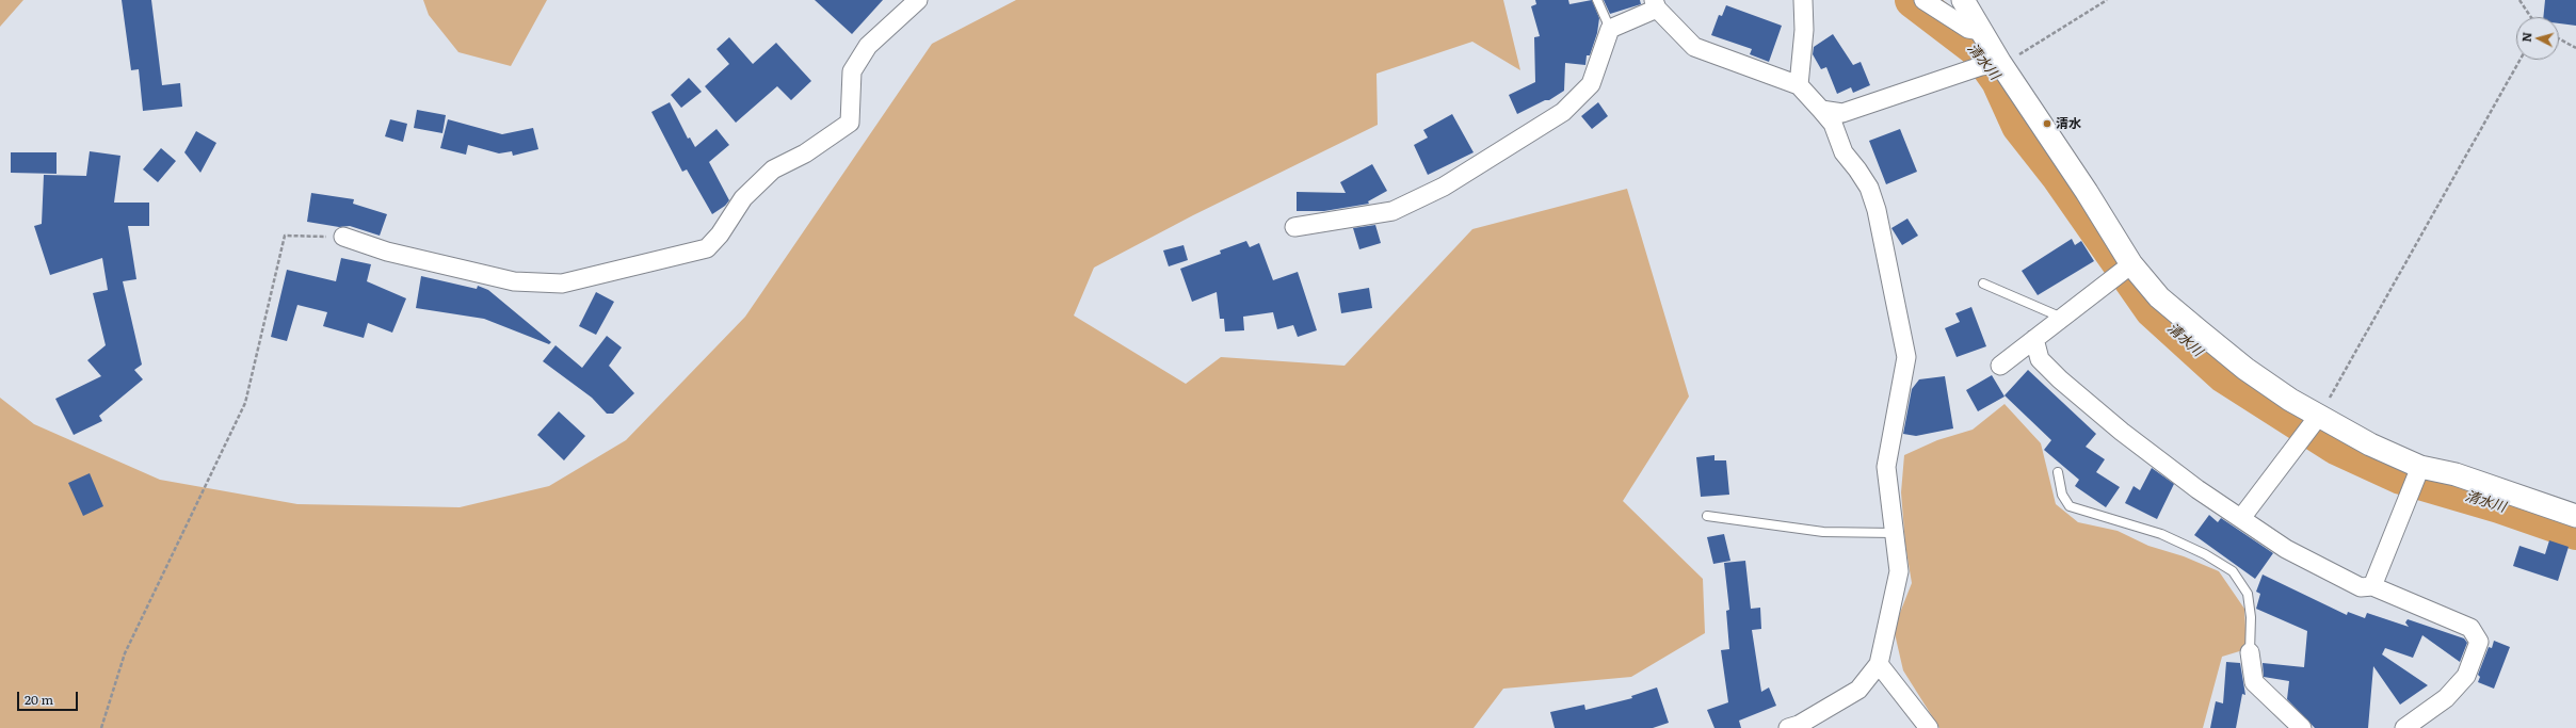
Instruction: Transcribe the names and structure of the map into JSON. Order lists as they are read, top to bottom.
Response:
{
  "water": ["清水川"],
  "places": ["清水"],
  "scale_bar": "20 m",
  "north": "left"
}
